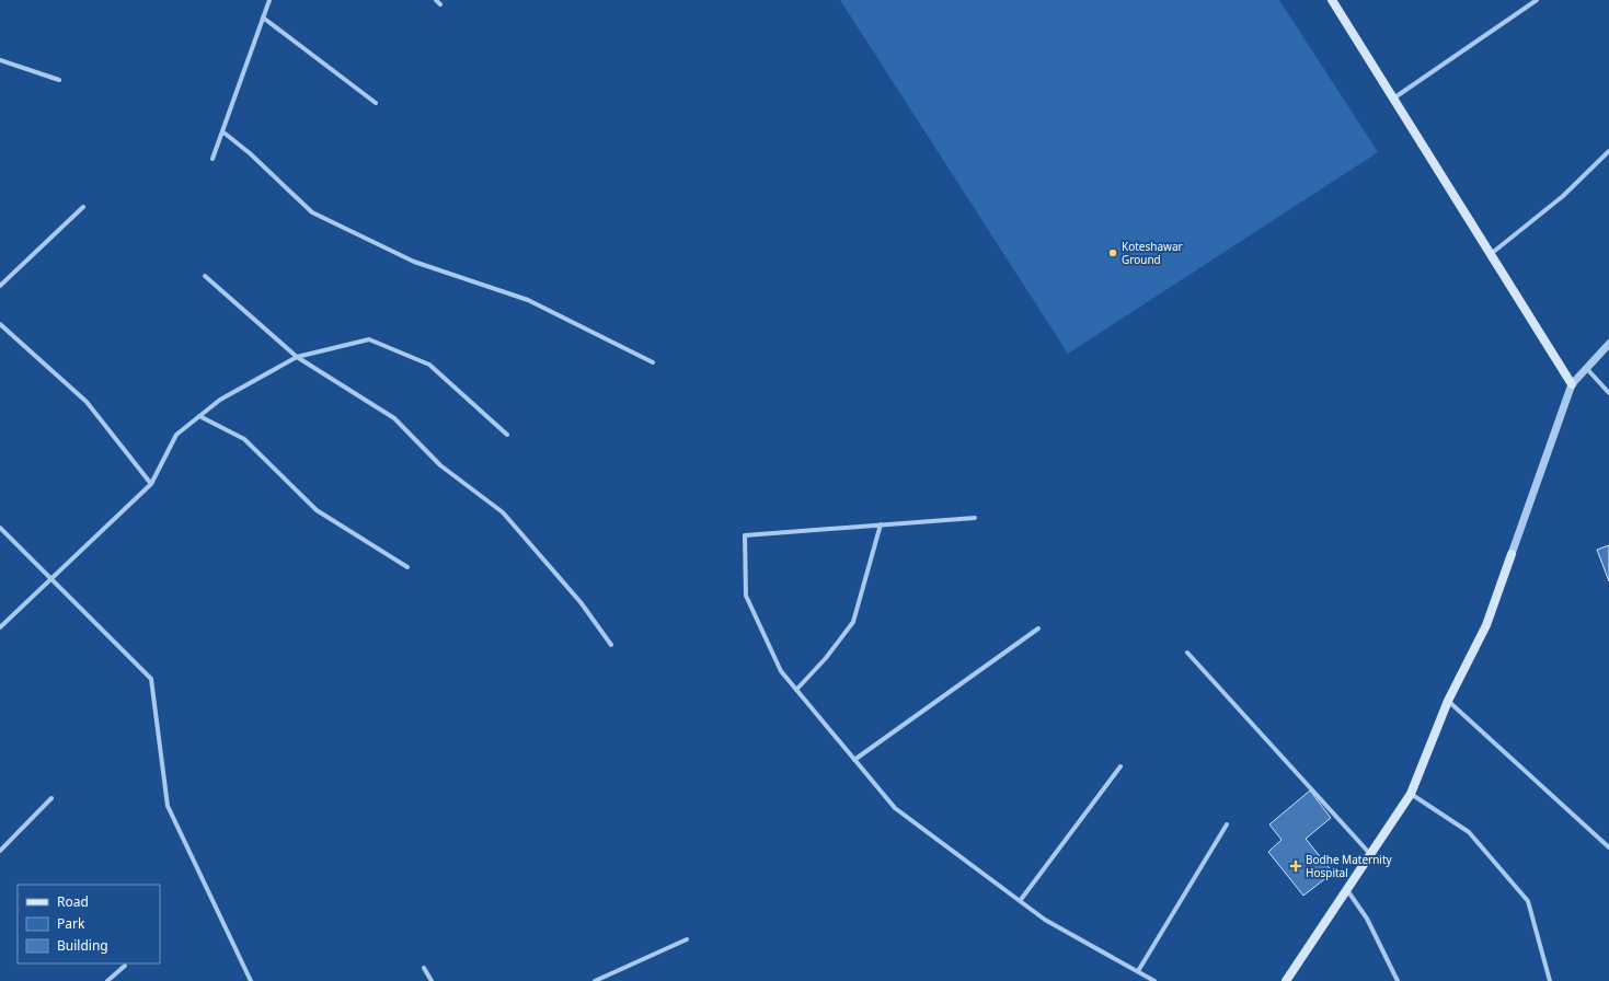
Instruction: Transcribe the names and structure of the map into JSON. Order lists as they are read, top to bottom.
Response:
{
  "places": {
    "other": ["Koteshawar Ground"],
    "health": ["Bodhe Maternity Hospital"]
  },
  "legend": ["Road", "Park", "Building"]
}
